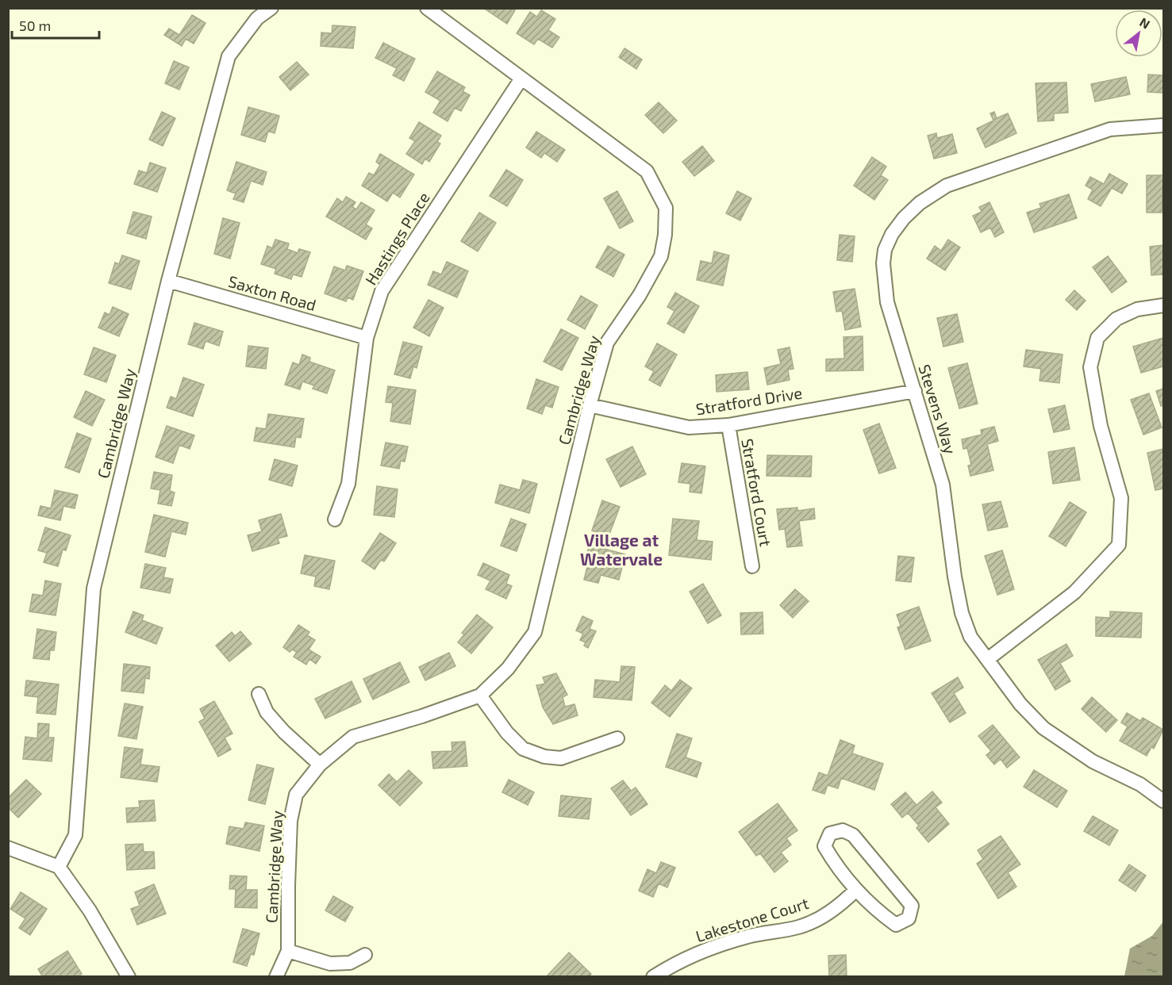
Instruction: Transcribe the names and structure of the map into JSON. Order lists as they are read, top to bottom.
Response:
{
  "streets": {
    "street": [
      "Hastings Place",
      "Saxton Road",
      "Cambridge Way",
      "Stratford Drive",
      "Stevens Way",
      "Stratford Court",
      "Lakestone Court"
    ]
  },
  "crossings": [
    ["Hastings Place", "Saxton Road"],
    ["Hastings Place", "Cambridge Way"],
    ["Saxton Road", "Cambridge Way"],
    ["Cambridge Way", "Stratford Drive"],
    ["Stratford Drive", "Stevens Way"],
    ["Stratford Drive", "Stratford Court"]
  ],
  "districts": ["Village at Watervale"],
  "scale_bar": "50 m",
  "north": "top right"
}
